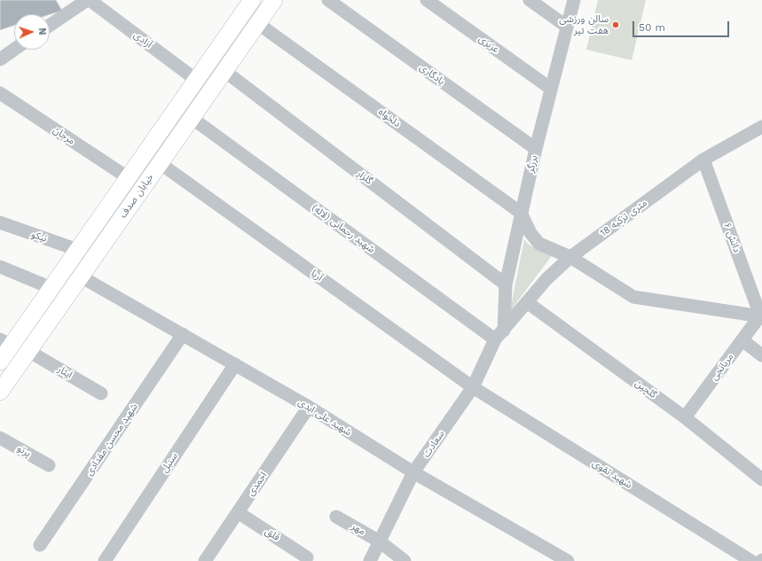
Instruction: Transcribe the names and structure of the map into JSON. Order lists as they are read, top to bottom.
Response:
{
  "streets": {
    "main road": ["خیابان صدف"],
    "street": [
      "آزادی",
      "عزیزی",
      "یادگاری",
      "دلخواه",
      "مرجان",
      "برزگر",
      "گلزار",
      "18 متری تزکیه",
      "شهید رحمانی (لاله)",
      "نیکو",
      "دانش ۶",
      "آریا",
      "مریانجی",
      "ایثار",
      "گلچین",
      "شهید علی ابدی",
      "شهید محسن مقدادی",
      "سعادت",
      "پرتو",
      "سنبل",
      "شهید تقوی",
      "احمدی",
      "مهر",
      "فلق"
    ]
  },
  "crossings": [
    ["آزادی", "خیابان صدف"],
    ["عزیزی", "برزگر"],
    ["یادگاری", "برزگر"],
    ["دلخواه", "برزگر"],
    ["دلخواه", "خیابان صدف"],
    ["مرجان", "خیابان صدف"],
    ["برزگر", "گلزار"],
    ["برزگر", "18 متری تزکیه"],
    ["برزگر", "شهید رحمانی (لاله)"],
    ["برزگر", "سعادت"],
    ["گلزار", "خیابان صدف"],
    ["خیابان صدف", "شهید رحمانی (لاله)"],
    ["خیابان صدف", "نیکو"],
    ["خیابان صدف", "آریا"],
    ["خیابان صدف", "ایثار"],
    ["خیابان صدف", "شهید علی ابدی"],
    ["18 متری تزکیه", "شهید رحمانی (لاله)"],
    ["18 متری تزکیه", "دانش ۶"],
    ["18 متری تزکیه", "گلچین"],
    ["18 متری تزکیه", "سعادت"],
    ["شهید رحمانی (لاله)", "سعادت"],
    ["دانش ۶", "مریانجی"],
    ["آریا", "سعادت"],
    ["آریا", "شهید تقوی"],
    ["مریانجی", "گلچین"],
    ["شهید علی ابدی", "شهید محسن مقدادی"],
    ["شهید علی ابدی", "سعادت"],
    ["شهید علی ابدی", "سنبل"],
    ["شهید علی ابدی", "احمدی"],
    ["سعادت", "شهید تقوی"],
    ["سعادت", "مهر"],
    ["احمدی", "فلق"]
  ],
  "places": ["سالن ورزشی هفت تیر"],
  "scale_bar": "50 m",
  "north": "right"
}
